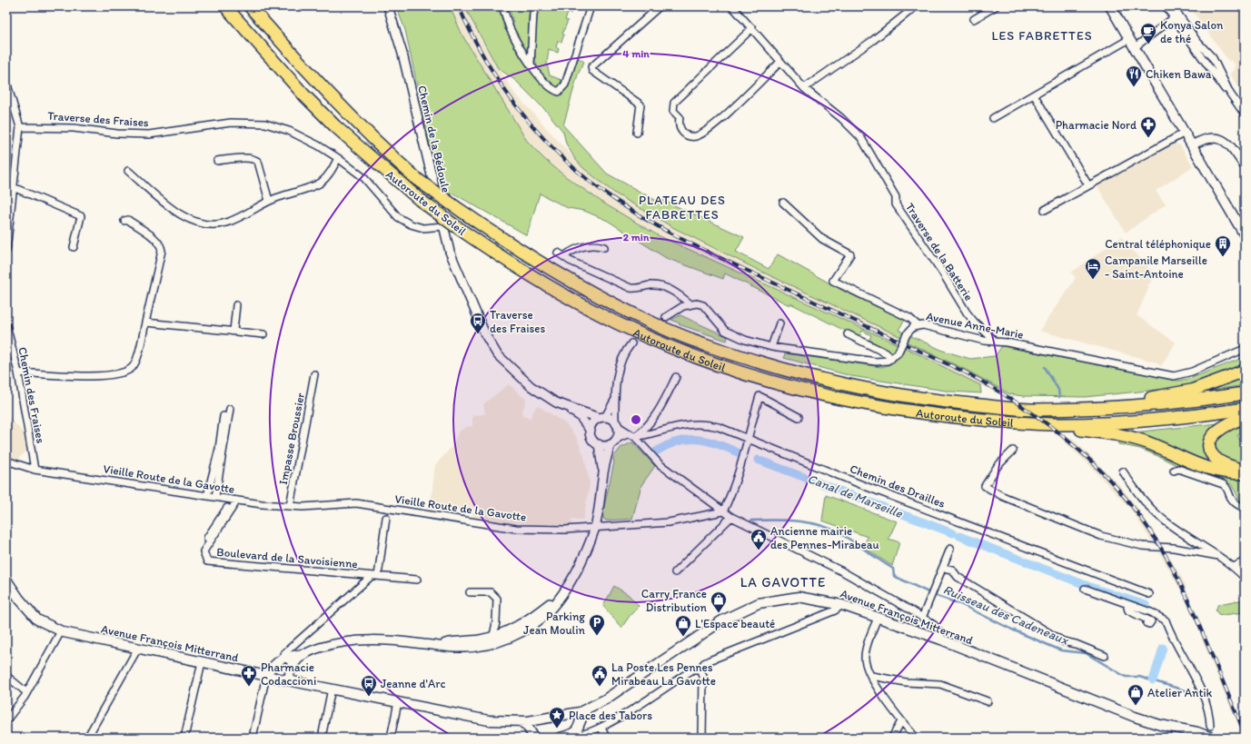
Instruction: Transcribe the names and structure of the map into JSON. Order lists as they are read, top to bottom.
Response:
{
  "streets": {
    "highway": ["Autoroute du Soleil"],
    "main road": ["Avenue François Mitterrand"],
    "street": [
      "Traverse des Fraises",
      "Chemin de la Bédoule",
      "Traverse de la Batterie",
      "Avenue Anne-Marie",
      "Chemin des Fraises",
      "Impasse Broussier",
      "Vieille Route de la Gavotte",
      "Chemin des Drailles",
      "Boulevard de la Savoisienne"
    ]
  },
  "crossings": [
    ["Traverse des Fraises", "Chemin de la Bédoule"],
    ["Traverse des Fraises", "Autoroute du Soleil"],
    ["Chemin de la Bédoule", "Autoroute du Soleil"],
    ["Traverse de la Batterie", "Avenue Anne-Marie"],
    ["Chemin des Fraises", "Vieille Route de la Gavotte"],
    ["Impasse Broussier", "Vieille Route de la Gavotte"],
    ["Vieille Route de la Gavotte", "Boulevard de la Savoisienne"]
  ],
  "districts": ["LES FABRETTES", "PLATEAU DES FABRETTES", "LA GAVOTTE"],
  "water": ["Canal de Marseille", "Ruisseau des Cadeneaux"],
  "places": {
    "cafe": ["Konya Salon de thé"],
    "restaurant": ["Chiken Bawa"],
    "pharmacy": ["Pharmacie Nord", "Pharmacie Codaccioni"],
    "building": ["Central téléphonique"],
    "hotel": ["Campanile Marseille - Saint-Antoine"],
    "bus stop": ["Traverse des Fraises", "Jeanne d'Arc"],
    "public building": ["Ancienne mairie des Pennes-Mirabeau", "La Poste Les Pennes Mirabeau La Gavotte"],
    "shop": ["Carry France Distribution", "L'Espace beauté", "Atelier Antik"],
    "parking": ["Parking Jean Moulin"],
    "place": ["Place des Tabors"]
  },
  "rings": ["4 min", "2 min"]
}
